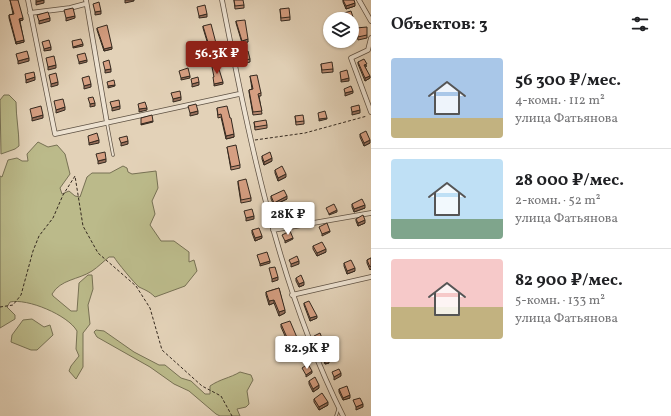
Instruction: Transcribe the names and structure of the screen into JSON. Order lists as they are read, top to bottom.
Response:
{
  "page": {
    "heading": "Объектов: 3",
    "price": ["56.3K ₽", "28K ₽", "82.9K ₽"],
    "list": [
      {
        "name": "56 300 ₽/мес.",
        "note": "4-комн. · 112 m² · улица Фатьянова"
      },
      {
        "name": "28 000 ₽/мес.",
        "note": "2-комн. · 52 m² · улица Фатьянова"
      },
      {
        "name": "82 900 ₽/мес.",
        "note": "5-комн. · 133 m² · улица Фатьянова"
      }
    ]
  }
}
